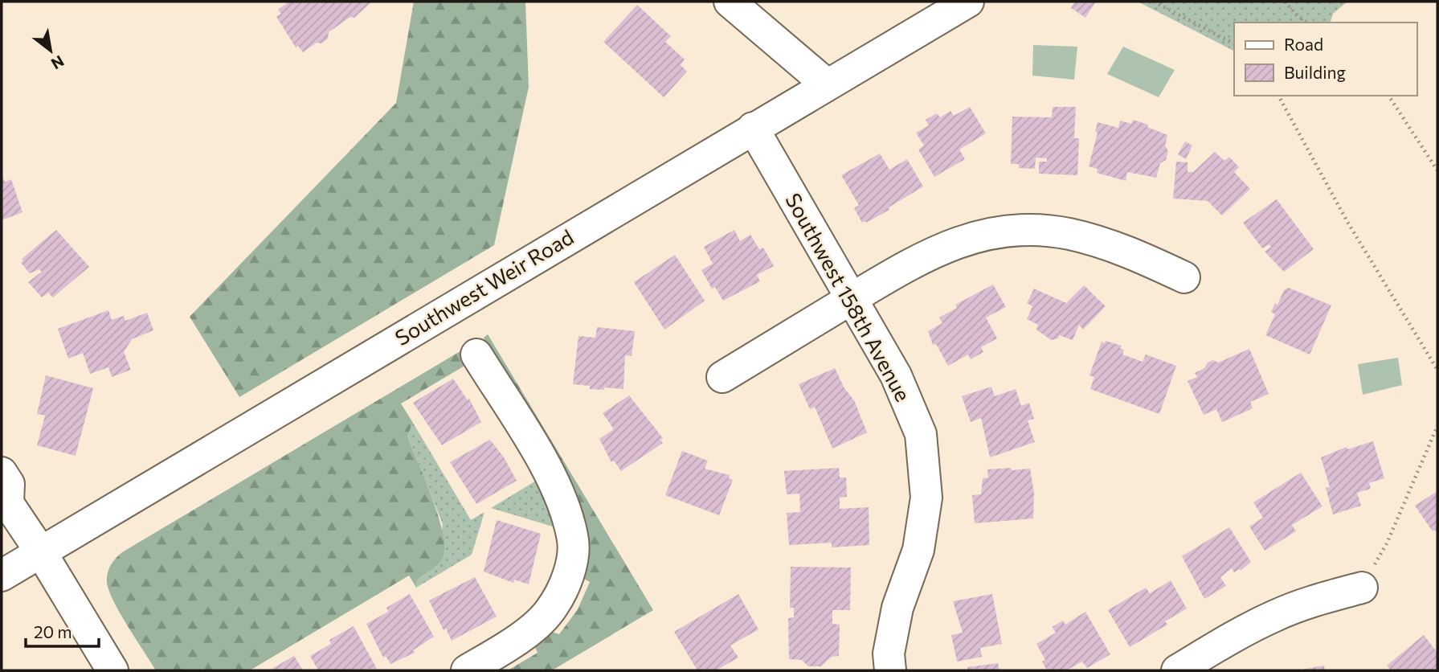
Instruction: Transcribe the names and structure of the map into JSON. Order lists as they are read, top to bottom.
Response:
{
  "streets": {
    "street": ["Southwest Weir Road", "Southwest 158th Avenue"]
  },
  "crossings": [
    ["Southwest Weir Road", "Southwest 158th Avenue"]
  ],
  "legend": ["Road", "Building"],
  "scale_bar": "20 m",
  "north": "bottom right"
}
